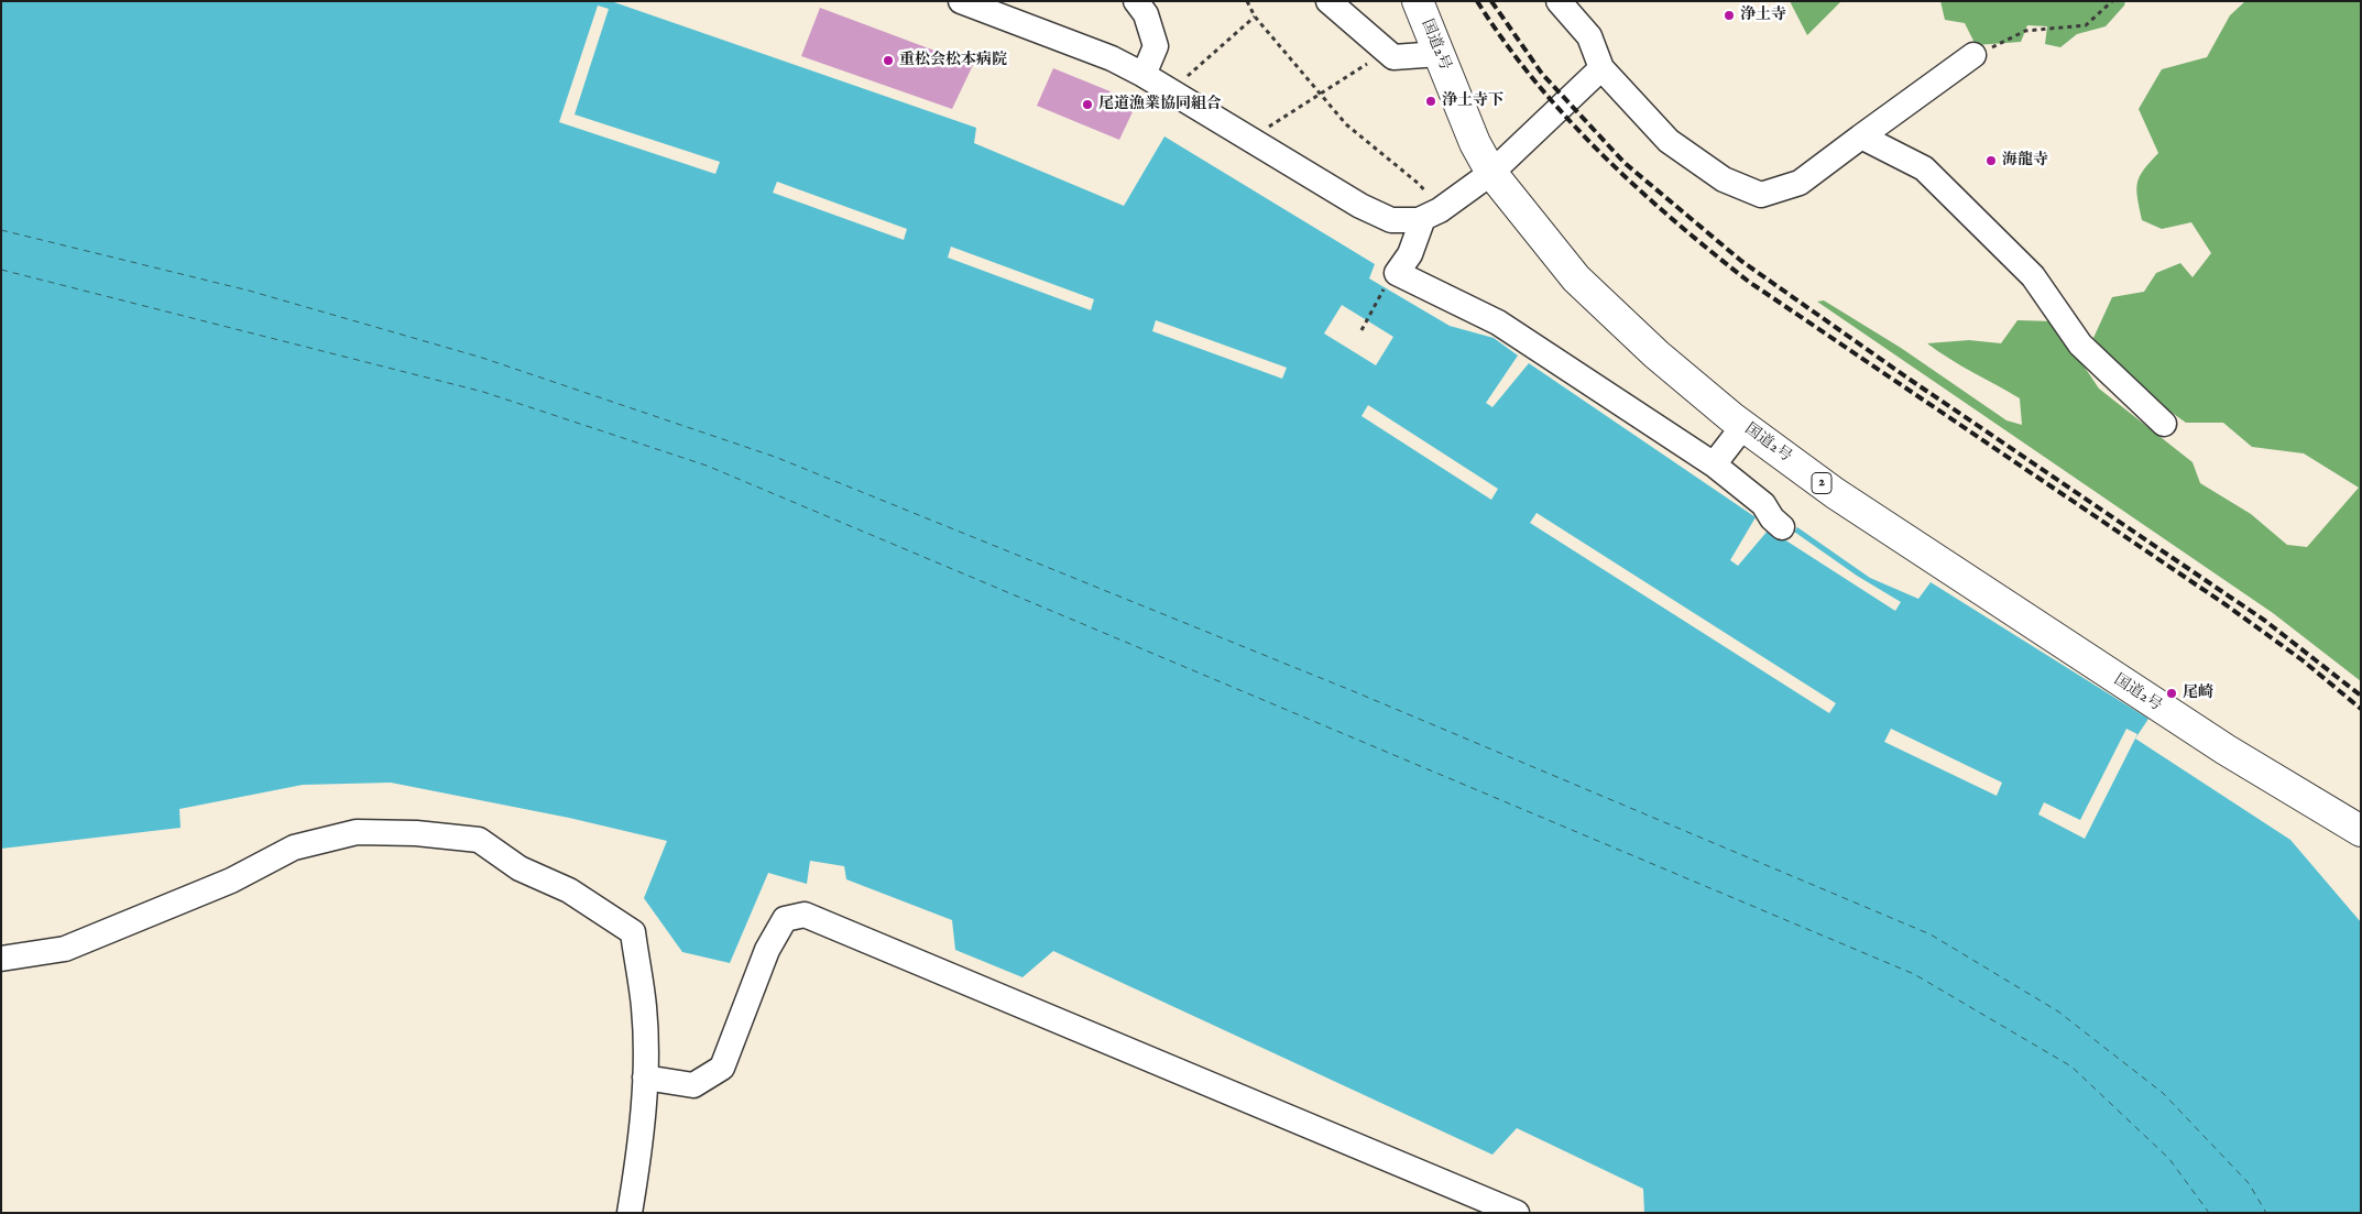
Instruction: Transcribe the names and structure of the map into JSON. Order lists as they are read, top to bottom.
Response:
{
  "streets": {
    "highway": ["国道2号", "2"]
  },
  "places": [
    "浄土寺",
    "重松会松本病院",
    "浄土寺下",
    "尾道漁業協同組合",
    "海龍寺",
    "尾崎"
  ]
}
